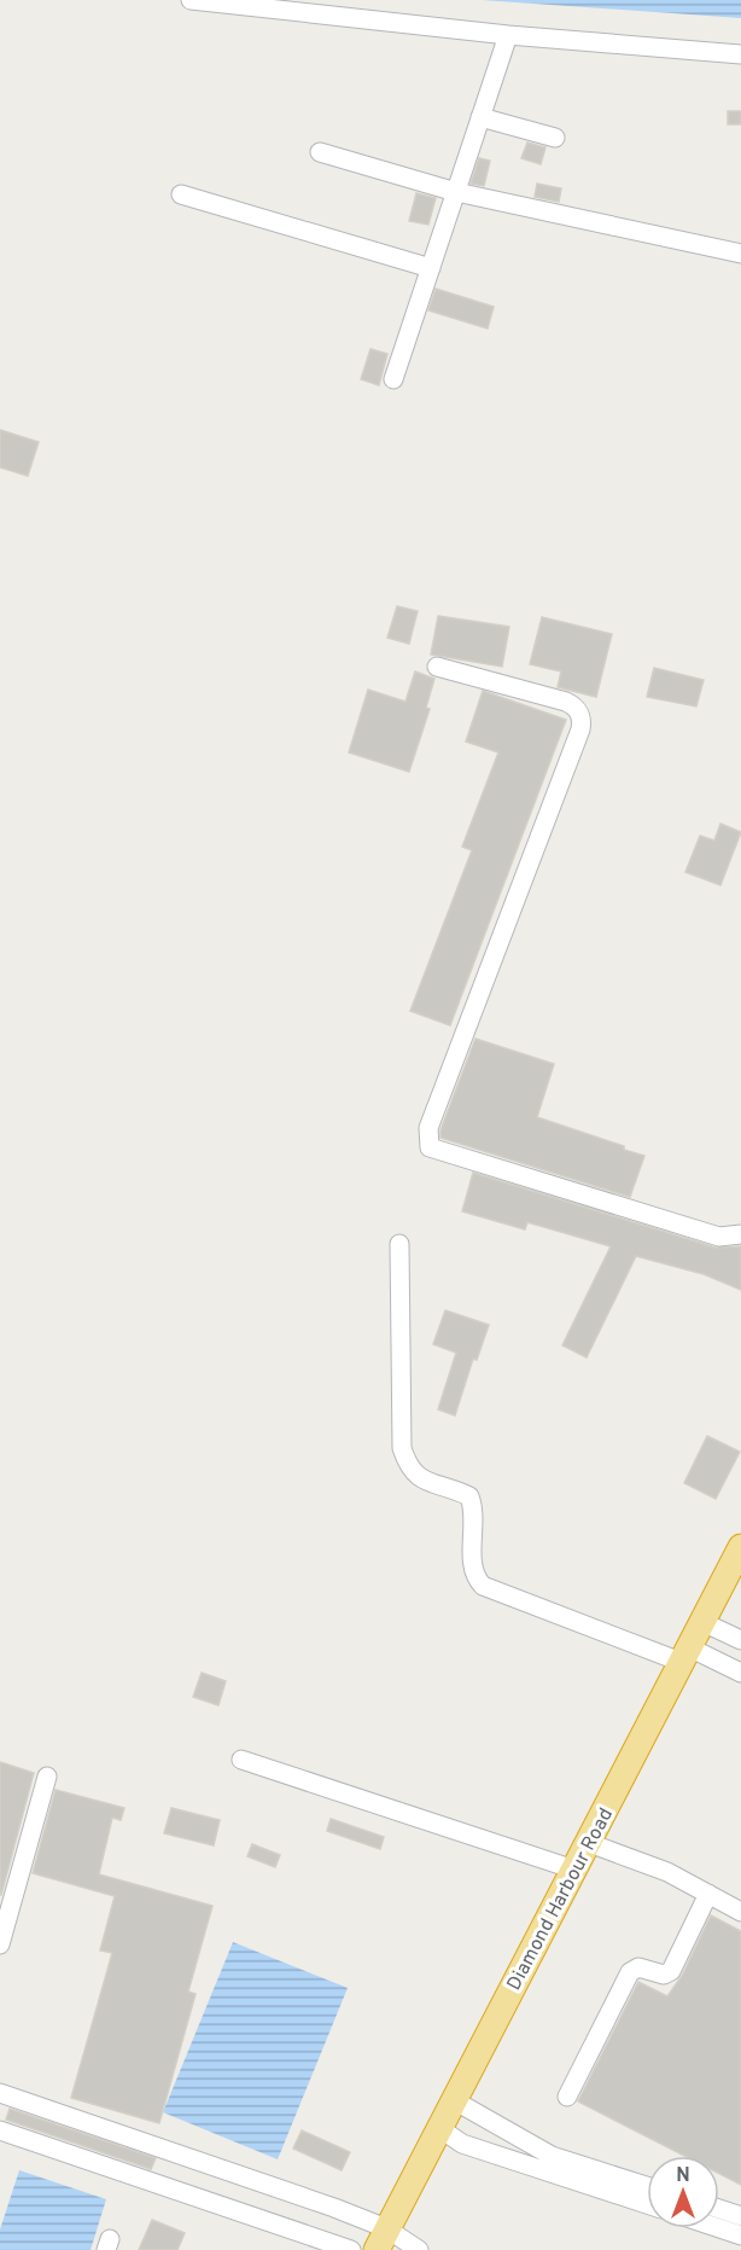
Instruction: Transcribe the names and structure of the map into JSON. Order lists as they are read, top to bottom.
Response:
{
  "streets": {
    "highway": ["Diamond Harbour Road"]
  },
  "north": "top"
}
